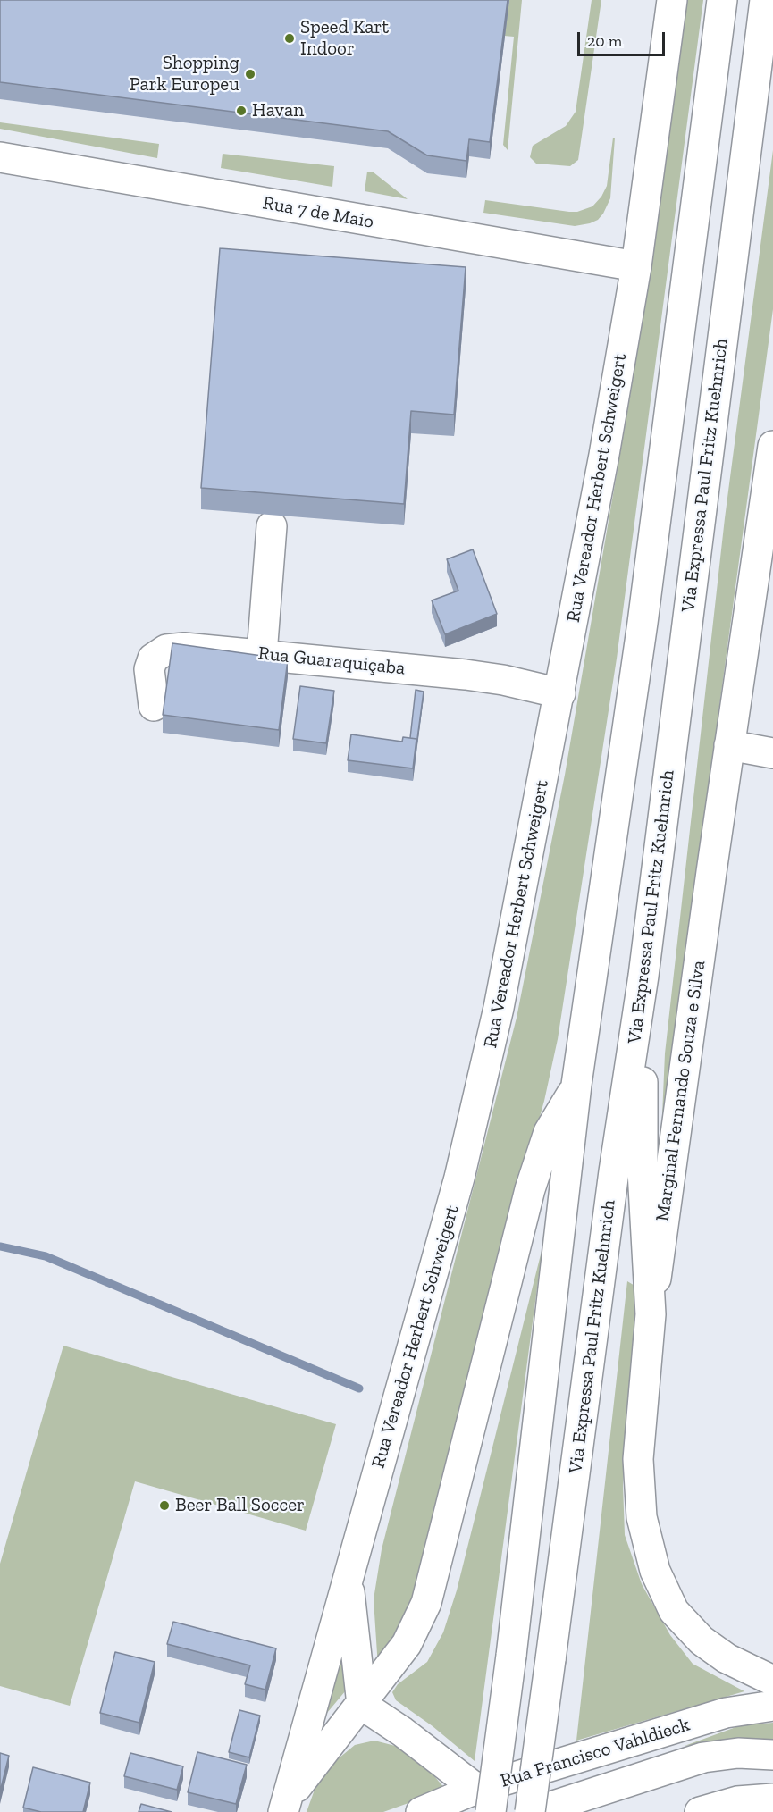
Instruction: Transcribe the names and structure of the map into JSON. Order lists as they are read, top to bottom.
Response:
{
  "streets": {
    "main road": [
      "Rua 7 de Maio",
      "Via Expressa Paul Fritz Kuehnrich",
      "Rua Vereador Herbert Schweigert",
      "Rua Guaraquiçaba",
      "Marginal Fernando Souza e Silva",
      "Rua Francisco Vahldieck"
    ]
  },
  "crossings": [
    ["Rua 7 de Maio", "Rua Vereador Herbert Schweigert"],
    ["Rua Vereador Herbert Schweigert", "Rua Guaraquiçaba"]
  ],
  "places": [
    "Speed Kart Indoor",
    "Shopping Park Europeu",
    "Havan",
    "Beer Ball Soccer"
  ],
  "scale_bar": "20 m"
}
